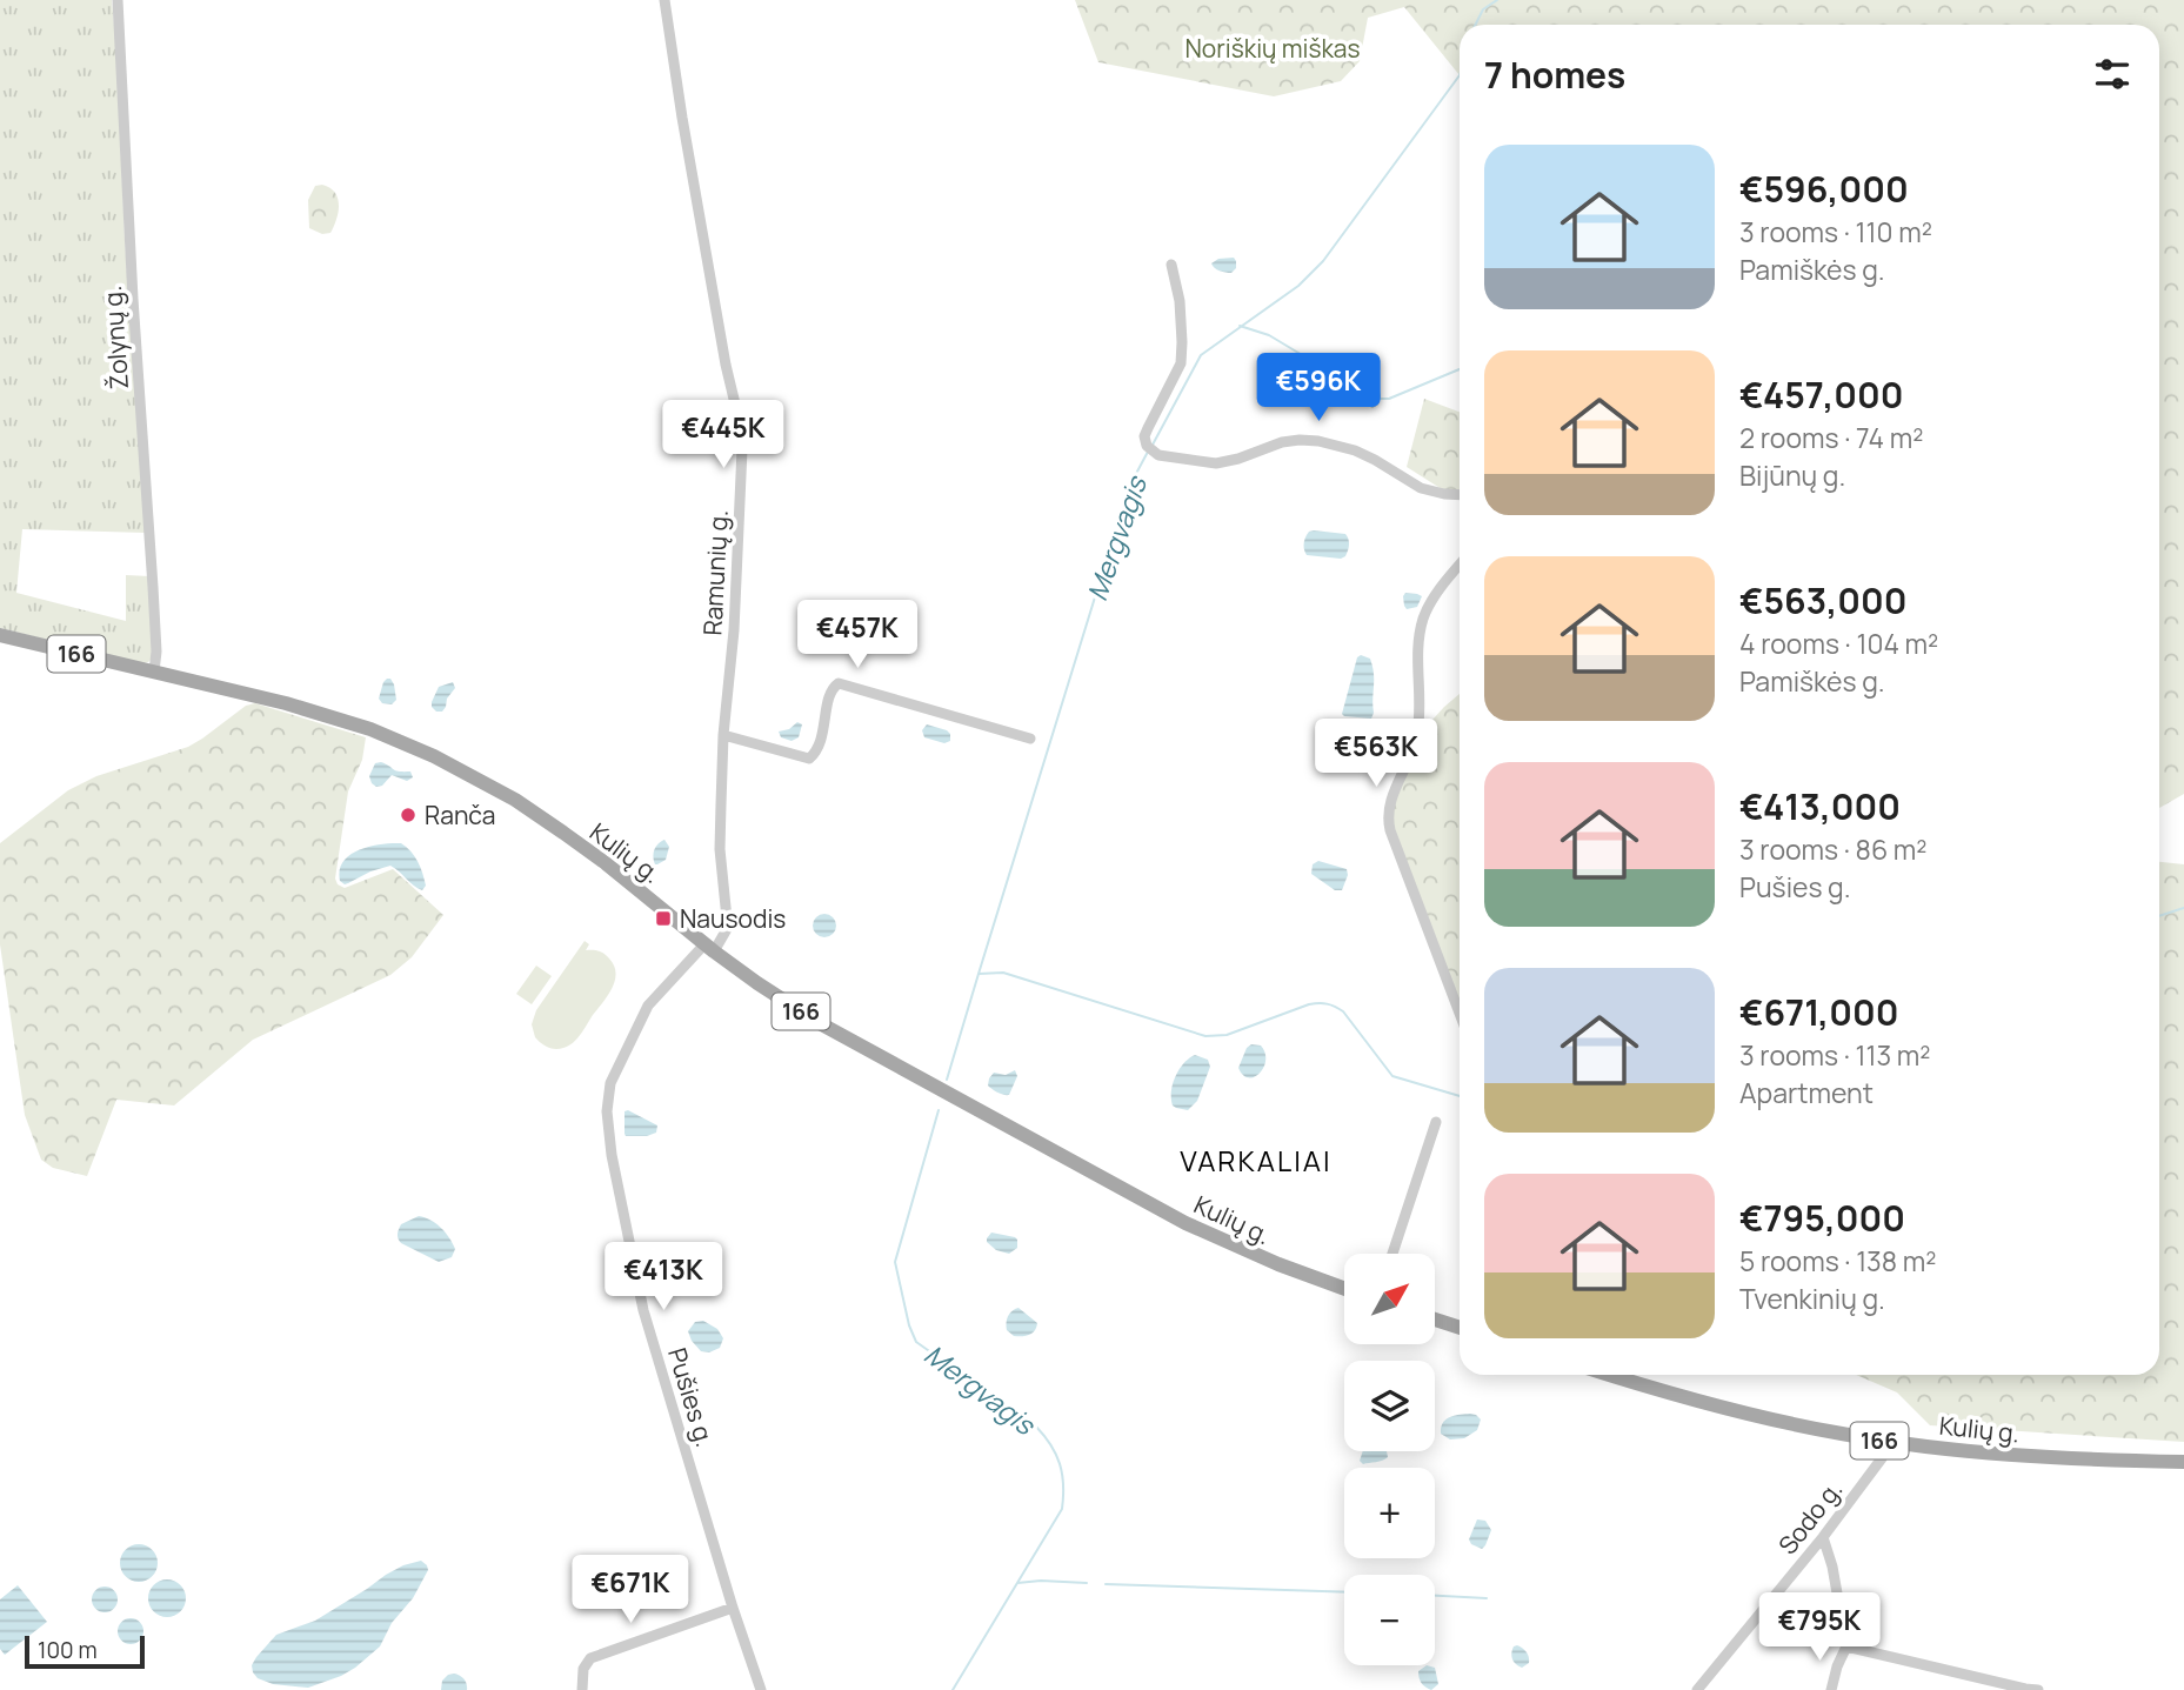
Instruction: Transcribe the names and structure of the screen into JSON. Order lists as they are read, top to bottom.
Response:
{
  "streets": {
    "main road": ["166", "Kulių g."],
    "street": [
      "Žolynų g.",
      "Ramunių g.",
      "Pušies g.",
      "Sodo g."
    ]
  },
  "crossings": [
    ["Žolynų g.", "Kulių g."],
    ["Ramunių g.", "Kulių g."],
    ["Ramunių g.", "Pušies g."],
    ["Kulių g.", "Pušies g."],
    ["Kulių g.", "Sodo g."]
  ],
  "districts": ["VARKALIAI"],
  "water": ["Mergvagis"],
  "parks": ["Noriškių miškas"],
  "places": {
    "other": ["Ranča"],
    "transit": ["Nausodis"]
  },
  "scale_bar": "100 m",
  "north": "top right",
  "page": {
    "heading": "7 homes",
    "list": [
      {
        "name": "€596,000",
        "note": "3 rooms · 110 m² · Pamiškės g."
      },
      {
        "name": "€457,000",
        "note": "2 rooms · 74 m² · Bijūnų g."
      },
      {
        "name": "€563,000",
        "note": "4 rooms · 104 m² · Pamiškės g."
      },
      {
        "name": "€413,000",
        "note": "3 rooms · 86 m² · Pušies g."
      },
      {
        "name": "€671,000",
        "note": "3 rooms · 113 m² · Apartment"
      },
      {
        "name": "€795,000",
        "note": "5 rooms · 138 m² · Tvenkinių g."
      }
    ],
    "price": [
      "€596K",
      "€445K",
      "€457K",
      "€563K",
      "€413K",
      "€671K",
      "€795K"
    ],
    "map_buttons": ["+", "−"],
    "scale": "100 m"
  }
}
